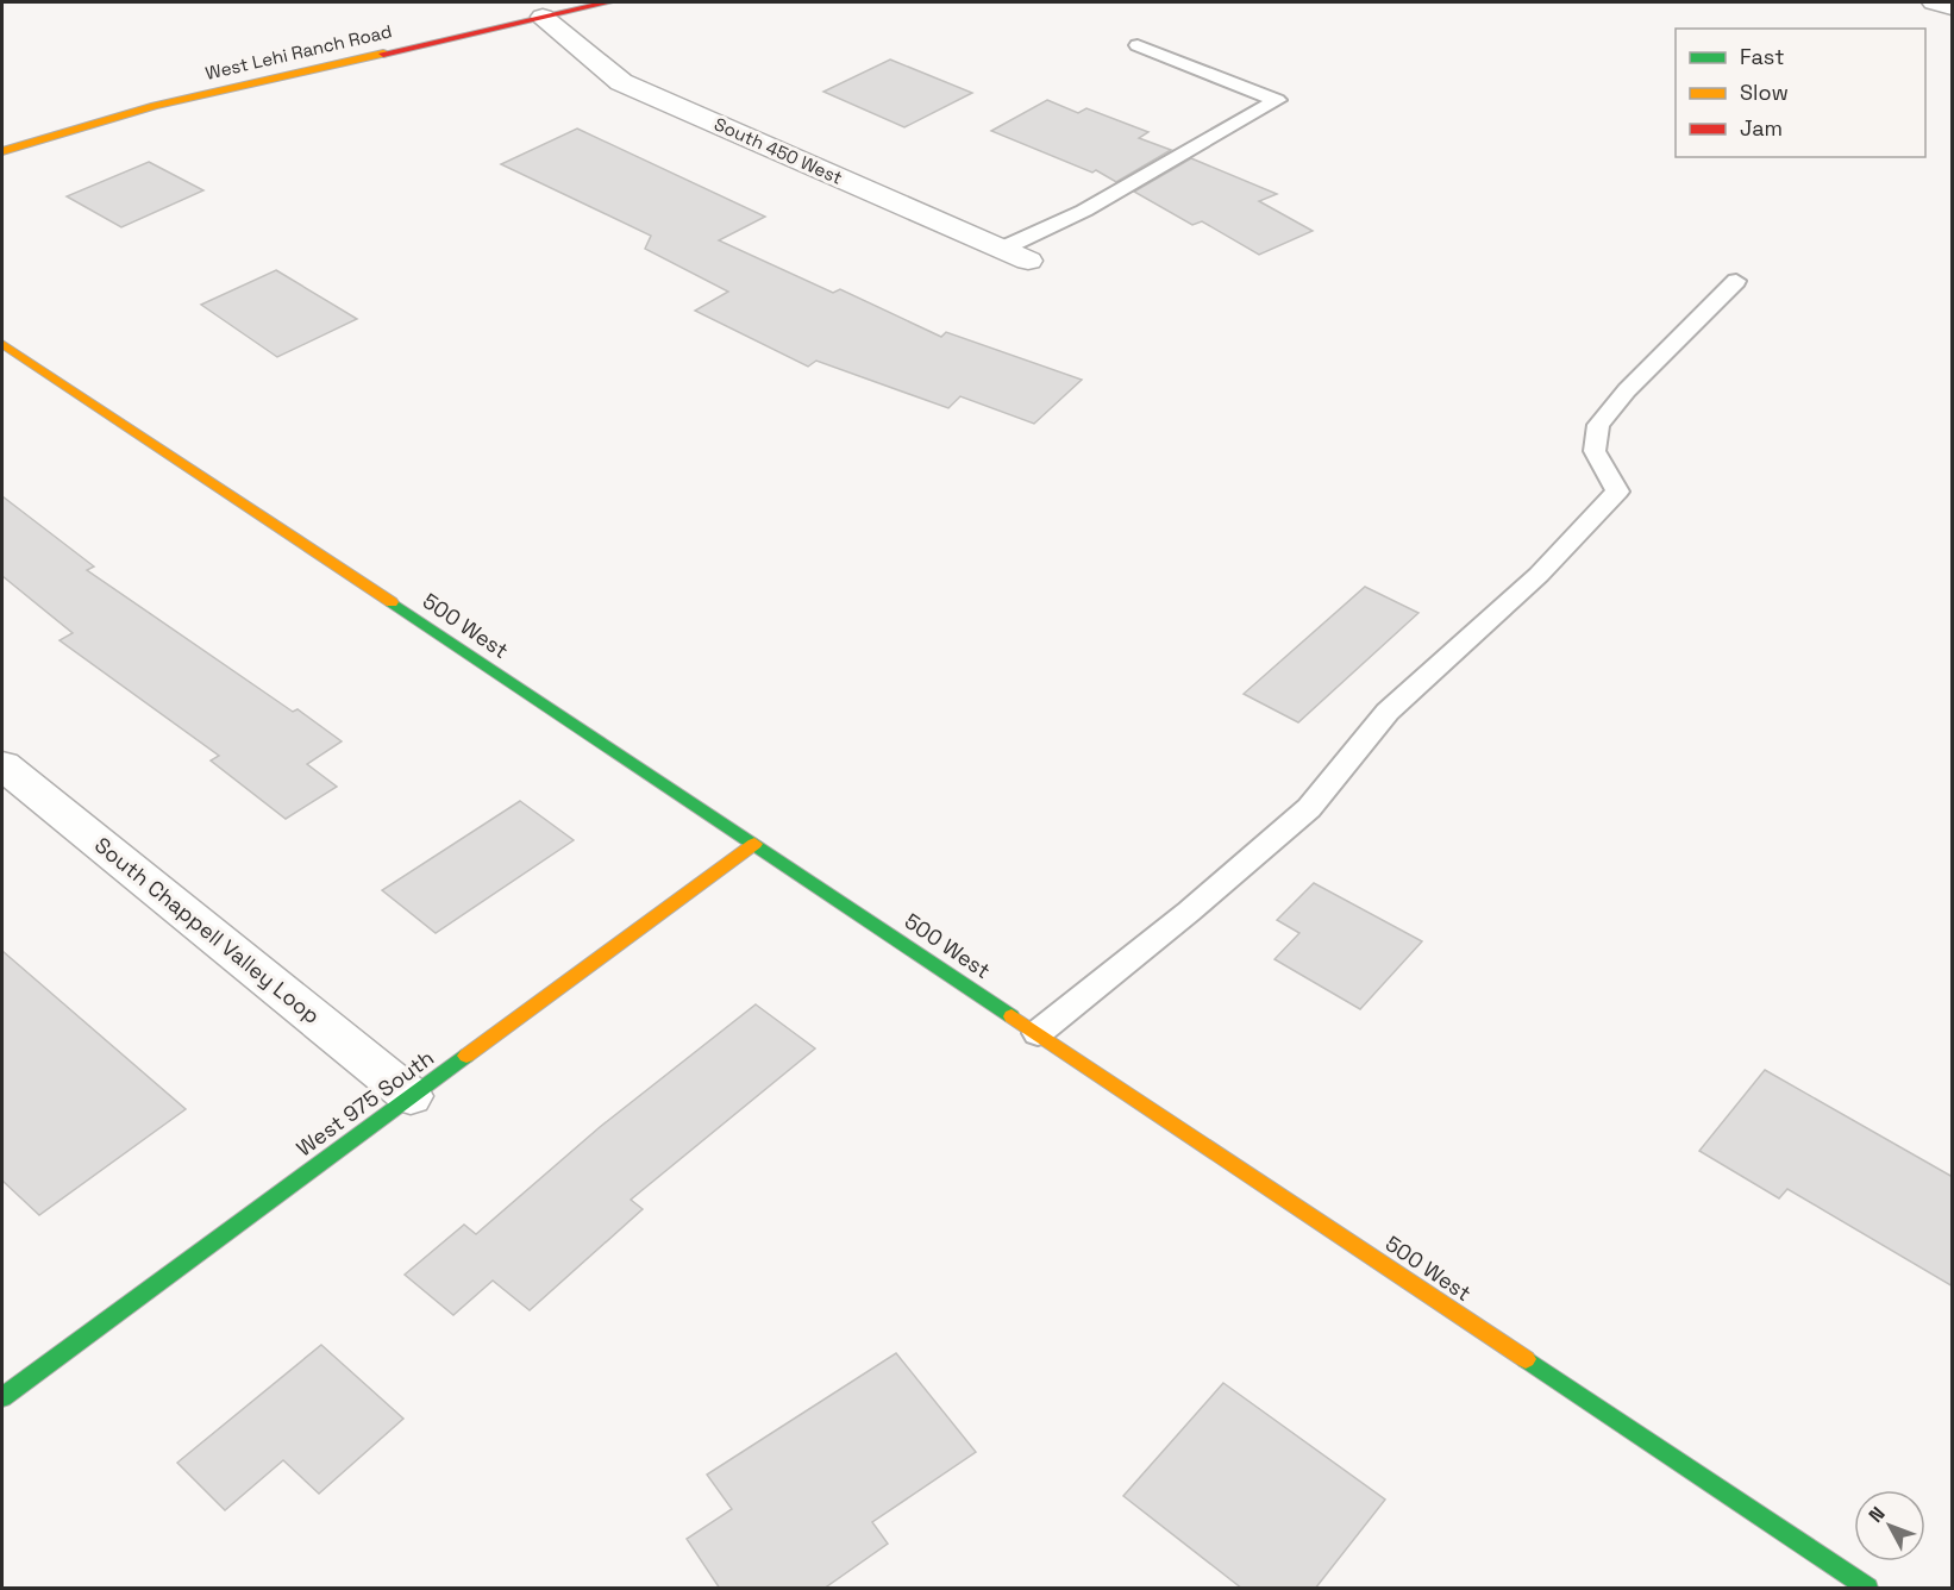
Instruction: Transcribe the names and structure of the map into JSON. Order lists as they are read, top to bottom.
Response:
{
  "streets": {
    "street": [
      "West Lehi Ranch Road",
      "South 450 West",
      "500 West",
      "South Chappell Valley Loop",
      "West 975 South"
    ]
  },
  "crossings": [
    ["West Lehi Ranch Road", "South 450 West"],
    ["500 West", "West 975 South"],
    ["South Chappell Valley Loop", "West 975 South"]
  ],
  "legend": ["Fast", "Slow", "Jam"],
  "north": "top left"
}
